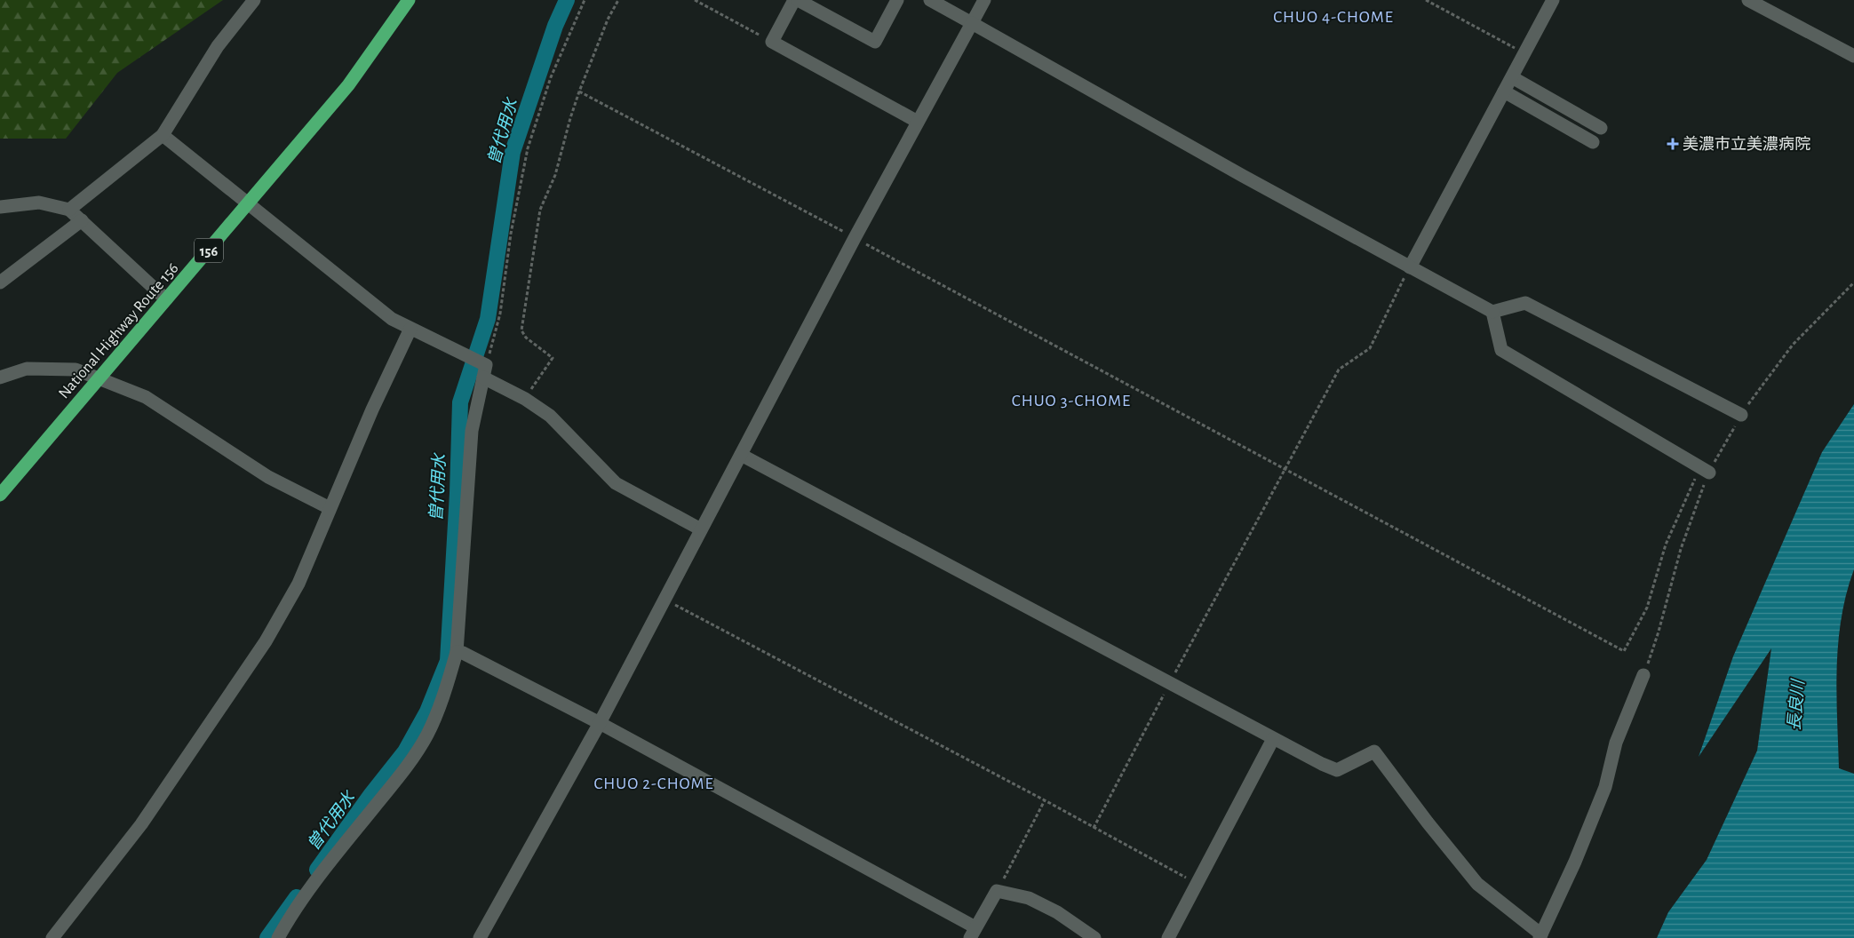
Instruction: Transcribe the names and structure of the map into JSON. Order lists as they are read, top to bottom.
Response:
{
  "streets": {
    "highway": ["156", "National Highway Route 156"]
  },
  "districts": ["CHUO 4-CHOME", "CHUO 3-CHOME", "CHUO 2-CHOME"],
  "water": ["曽代用水", "長良川"],
  "places": {
    "health": ["美濃市立美濃病院"]
  }
}
